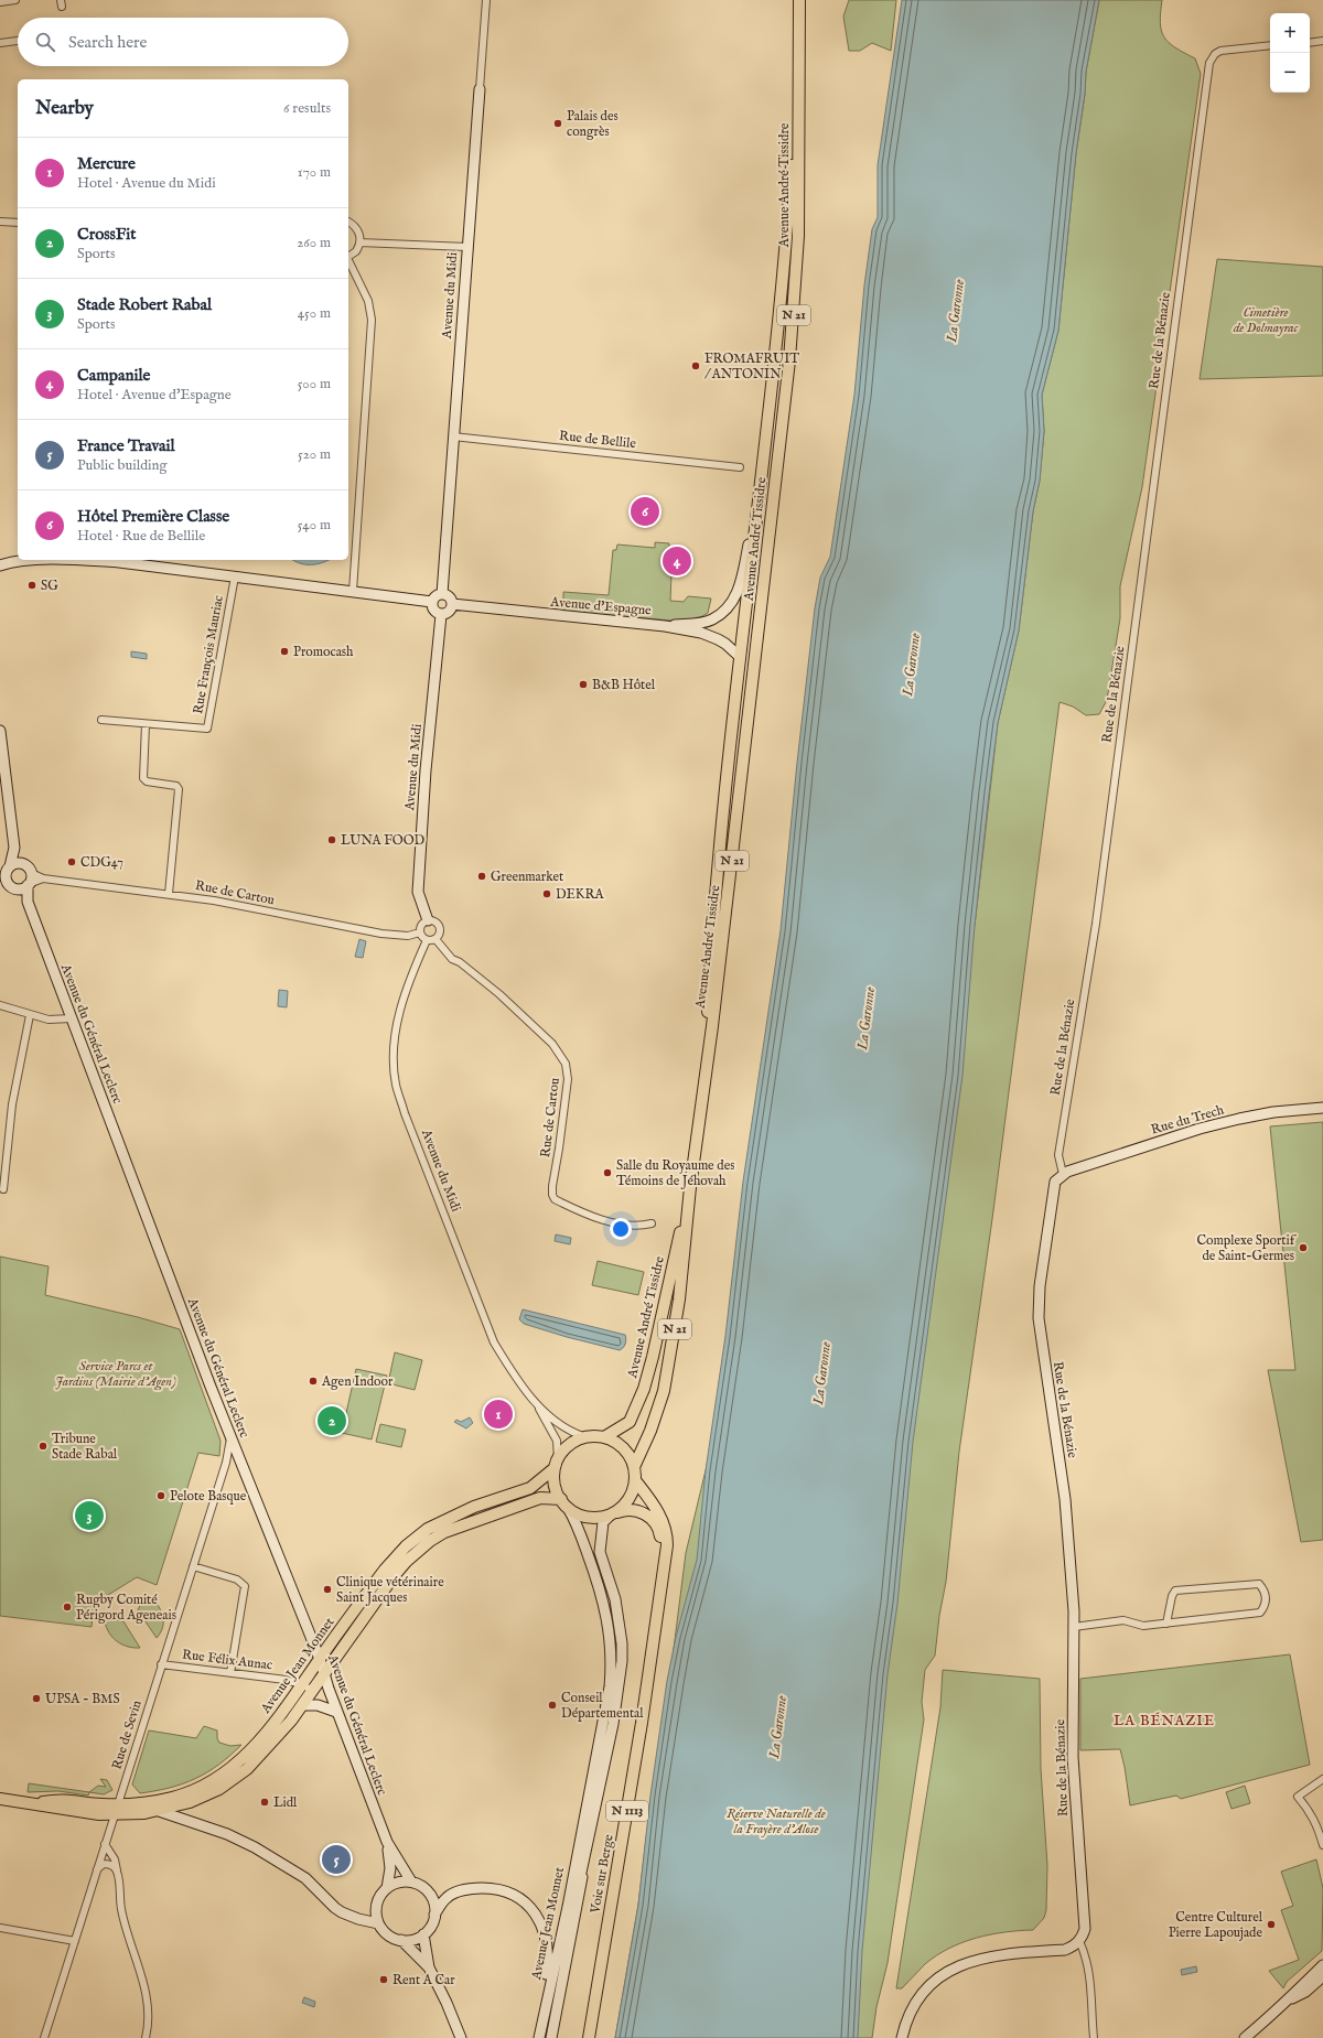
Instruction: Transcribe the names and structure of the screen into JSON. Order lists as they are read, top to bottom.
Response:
{
  "streets": {
    "main road": [
      "Avenue André Tissidre",
      "N 21",
      "Avenue Jean Monnet",
      "N 1113",
      "Voie sur Berge"
    ],
    "street": [
      "Avenue du Midi",
      "Rue de la Bénazie",
      "Rue de Bellile",
      "Avenue d'Espagne",
      "Rue François Mauriac",
      "Rue de Cartou",
      "Avenue du Général Leclerc",
      "Rue du Trech",
      "Rue Félix Aunac",
      "Rue de Sevin"
    ]
  },
  "crossings": [
    ["Avenue André Tissidre", "Avenue du Midi"],
    ["Avenue André Tissidre", "Avenue d'Espagne"],
    ["Avenue André Tissidre", "Avenue Jean Monnet"],
    ["Avenue André Tissidre", "N 1113"],
    ["Avenue du Midi", "Rue de Bellile"],
    ["Avenue du Midi", "Avenue d'Espagne"],
    ["Avenue du Midi", "Rue de Cartou"],
    ["Avenue du Midi", "Avenue Jean Monnet"],
    ["Avenue du Midi", "N 1113"],
    ["Rue de la Bénazie", "Rue du Trech"],
    ["Rue de Cartou", "Avenue du Général Leclerc"],
    ["Avenue du Général Leclerc", "Avenue Jean Monnet"],
    ["Avenue du Général Leclerc", "Rue de Sevin"],
    ["Rue Félix Aunac", "Avenue Jean Monnet"],
    ["Rue Félix Aunac", "Rue de Sevin"],
    ["Avenue Jean Monnet", "Rue de Sevin"],
    ["Avenue Jean Monnet", "N 1113"],
    ["N 1113", "Voie sur Berge"]
  ],
  "districts": ["LA BÉNAZIE"],
  "water": ["La Garonne"],
  "parks": ["Cimetière de Dolmayrac", "Service Parcs et Jardins (Mairie d'Agen)", "Réserve Naturelle de la Frayère d'Alose"],
  "places": [
    "Palais des congrès",
    "FROMAFRUIT / ANTONIN",
    "SG",
    "Promocash",
    "B&B Hôtel",
    "LUNA FOOD",
    "CDG47",
    "Greenmarket",
    "DEKRA",
    "Salle du Royaume des Témoins de Jéhovah",
    "Complexe Sportif de Saint-Germes",
    "Agen Indoor",
    "Tribune Stade Rabal",
    "Pelote Basque",
    "Clinique vétérinaire Saint Jacques",
    "Rugby Comité Périgord Ageneais",
    "UPSA - BMS",
    "Conseil Départemental",
    "Lidl",
    "Centre Culturel Pierre Lapoujade",
    "Rent A Car"
  ],
  "page": {
    "map_buttons": ["+", "−"],
    "search": "Search here",
    "heading": ["Nearby", "6 results"],
    "list": [
      {
        "mark": "1",
        "name": "Mercure",
        "note": "Hotel · Avenue du Midi",
        "value": "170 m"
      },
      {
        "mark": "2",
        "name": "CrossFit",
        "note": "Sports",
        "value": "260 m"
      },
      {
        "mark": "3",
        "name": "Stade Robert Rabal",
        "note": "Sports",
        "value": "450 m"
      },
      {
        "mark": "4",
        "name": "Campanile",
        "note": "Hotel · Avenue d'Espagne",
        "value": "500 m"
      },
      {
        "mark": "5",
        "name": "France Travail",
        "note": "Public building",
        "value": "520 m"
      },
      {
        "mark": "6",
        "name": "Hôtel Première Classe",
        "note": "Hotel · Rue de Bellile",
        "value": "540 m"
      }
    ],
    "pins": [
      "6",
      "4",
      "1",
      "2",
      "3",
      "5"
    ]
  }
}
